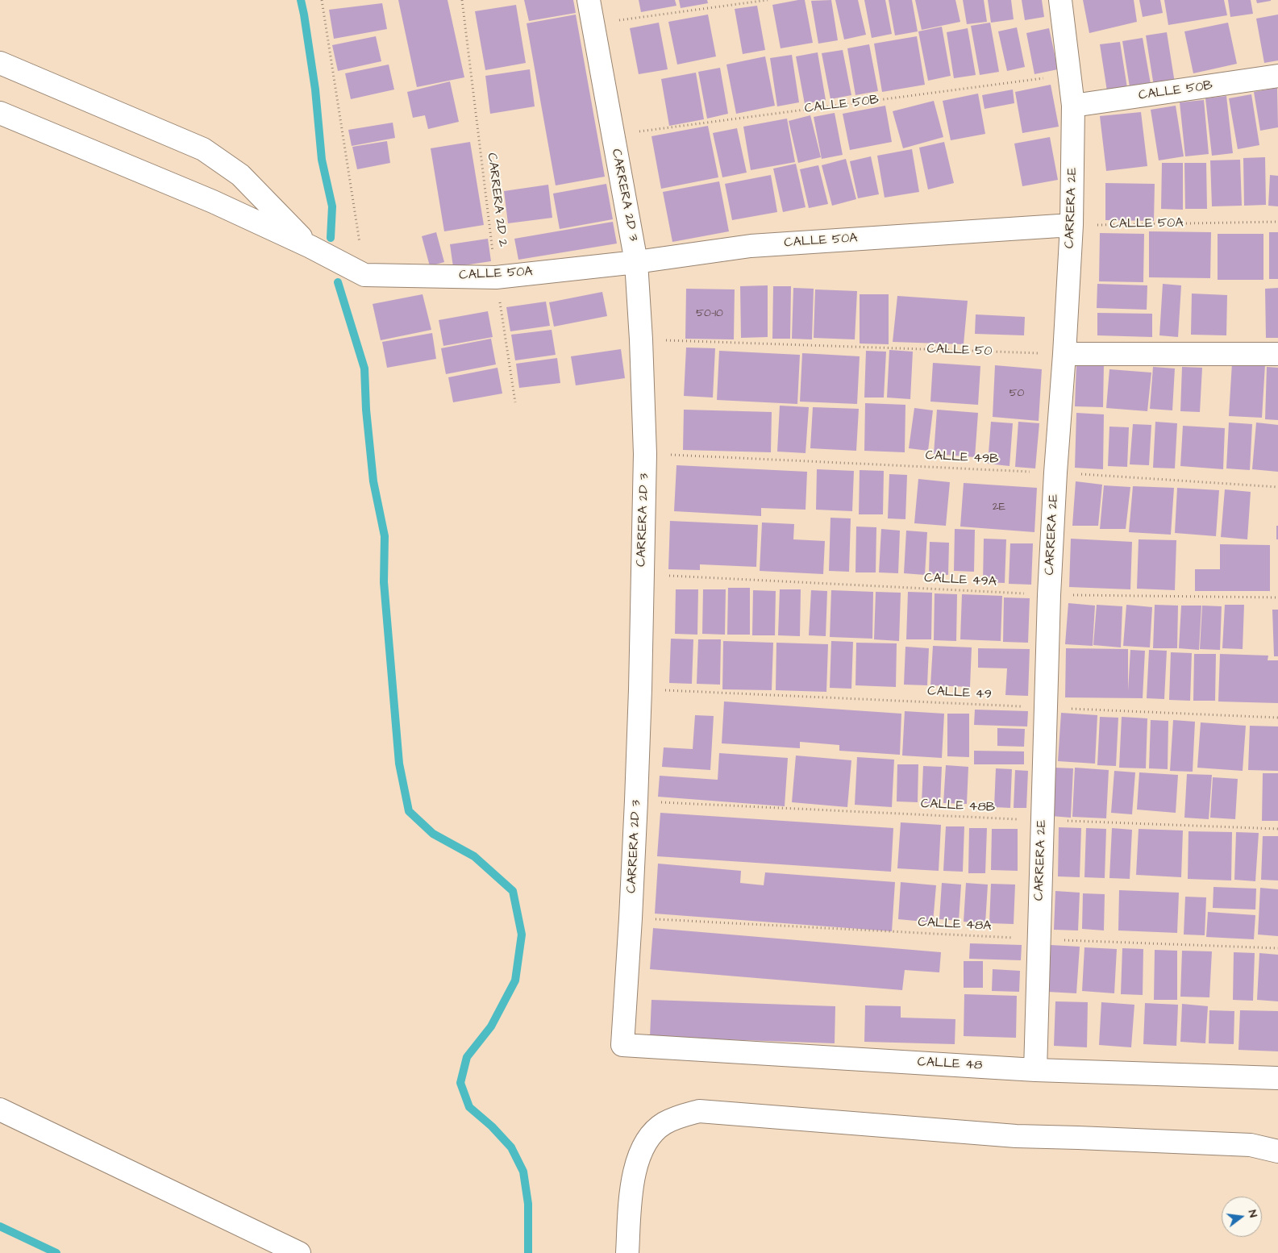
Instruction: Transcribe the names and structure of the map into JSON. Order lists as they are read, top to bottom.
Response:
{
  "streets": {
    "street": [
      "CALLE 50B",
      "CARRERA 2D 3",
      "CARRERA 2E",
      "CALLE 50A",
      "CALLE 48"
    ],
    "path": [
      "CARRERA 2D 2",
      "CALLE 50",
      "CALLE 49B",
      "CALLE 49A",
      "CALLE 49",
      "CALLE 48B",
      "CALLE 48A"
    ]
  },
  "crossings": [
    ["CALLE 50B", "CARRERA 2D 3"],
    ["CALLE 50B", "CARRERA 2E"],
    ["CARRERA 2D 3", "CALLE 50A"],
    ["CARRERA 2D 3", "CALLE 50"],
    ["CARRERA 2D 3", "CALLE 49B"],
    ["CARRERA 2D 3", "CALLE 49A"],
    ["CARRERA 2D 3", "CALLE 49"],
    ["CARRERA 2D 3", "CALLE 48B"],
    ["CARRERA 2D 3", "CALLE 48A"],
    ["CARRERA 2D 3", "CALLE 48"],
    ["CARRERA 2D 2", "CALLE 50A"],
    ["CARRERA 2E", "CALLE 50A"],
    ["CARRERA 2E", "CALLE 50"],
    ["CARRERA 2E", "CALLE 49B"],
    ["CARRERA 2E", "CALLE 49A"],
    ["CARRERA 2E", "CALLE 49"],
    ["CARRERA 2E", "CALLE 48B"],
    ["CARRERA 2E", "CALLE 48A"],
    ["CARRERA 2E", "CALLE 48"]
  ],
  "house_numbers": ["50-10", "50", "2E"],
  "north": "right"
}
